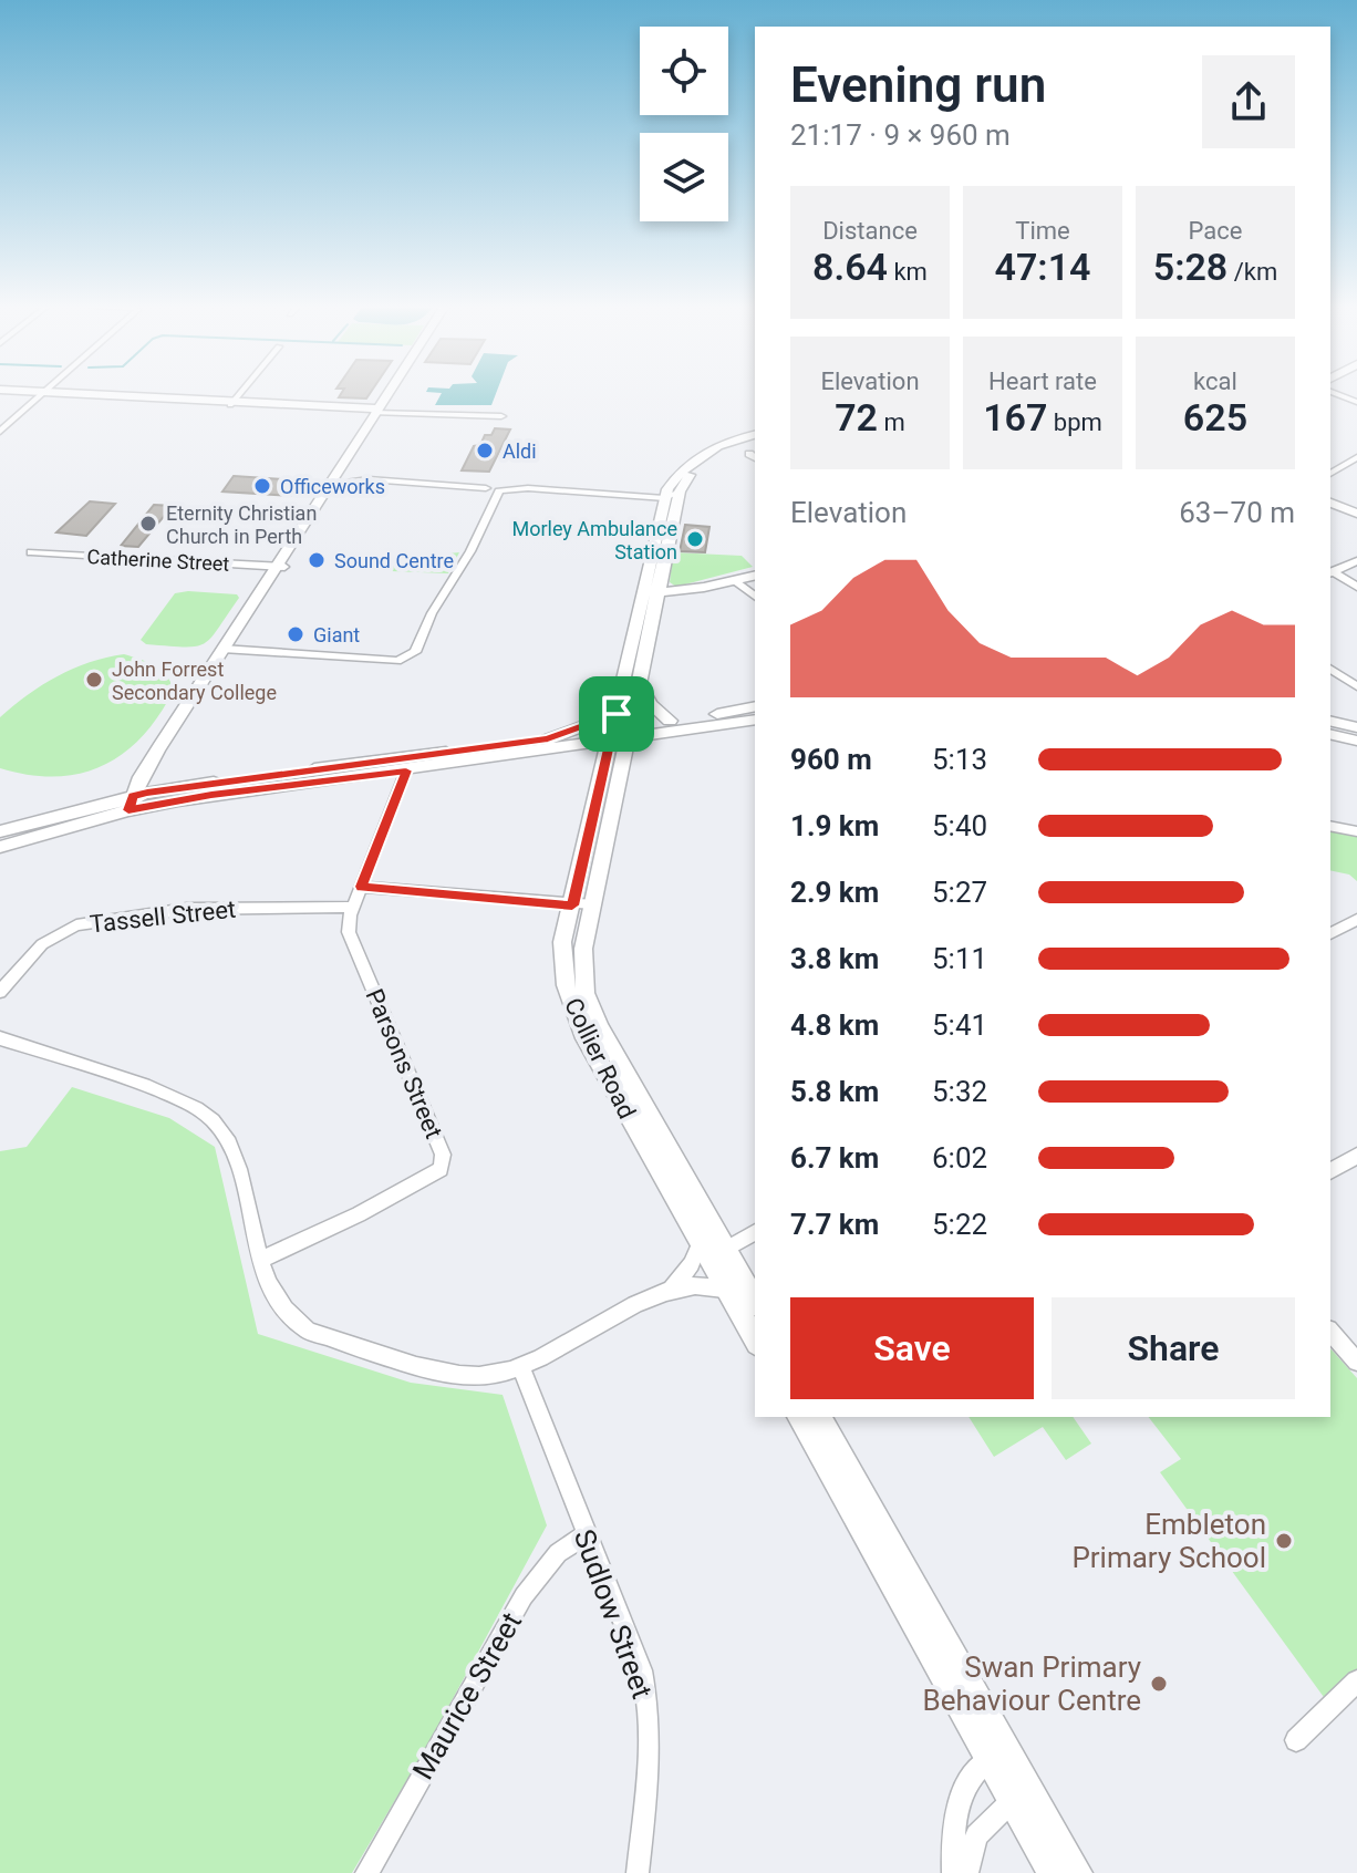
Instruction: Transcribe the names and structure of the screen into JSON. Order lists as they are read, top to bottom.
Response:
{
  "streets": {
    "main road": ["Collier Road"],
    "street": [
      "Catherine Street",
      "Tassell Street",
      "Parsons Street",
      "Sudlow Street",
      "Maurice Street"
    ]
  },
  "crossings": [
    ["Tassell Street", "Parsons Street"],
    ["Sudlow Street", "Maurice Street"]
  ],
  "places": [
    "Aldi",
    "Officeworks",
    "Eternity Christian Church in Perth",
    "Morley Ambulance Station",
    "Sound Centre",
    "Giant",
    "John Forrest Secondary College",
    "Embleton Primary School",
    "Swan Primary Behaviour Centre"
  ],
  "page": {
    "heading": ["Evening run", "21:17 · 9 × 960 m"],
    "stats": [
      ["Distance", "8.64 km"],
      ["Time", "47:14"],
      ["Pace", "5:28 /km"],
      ["Elevation", "72 m"],
      ["Heart rate", "167 bpm"],
      ["kcal", "625"]
    ],
    "chart": ["Elevation", "63–70 m"],
    "list": [
      {
        "name": "960 m",
        "note": "5:13"
      },
      {
        "name": "1.9 km",
        "note": "5:40"
      },
      {
        "name": "2.9 km",
        "note": "5:27"
      },
      {
        "name": "3.8 km",
        "note": "5:11"
      },
      {
        "name": "4.8 km",
        "note": "5:41"
      },
      {
        "name": "5.8 km",
        "note": "5:32"
      },
      {
        "name": "6.7 km",
        "note": "6:02"
      },
      {
        "name": "7.7 km",
        "note": "5:22"
      }
    ],
    "buttons": ["Save", "Share"]
  }
}
